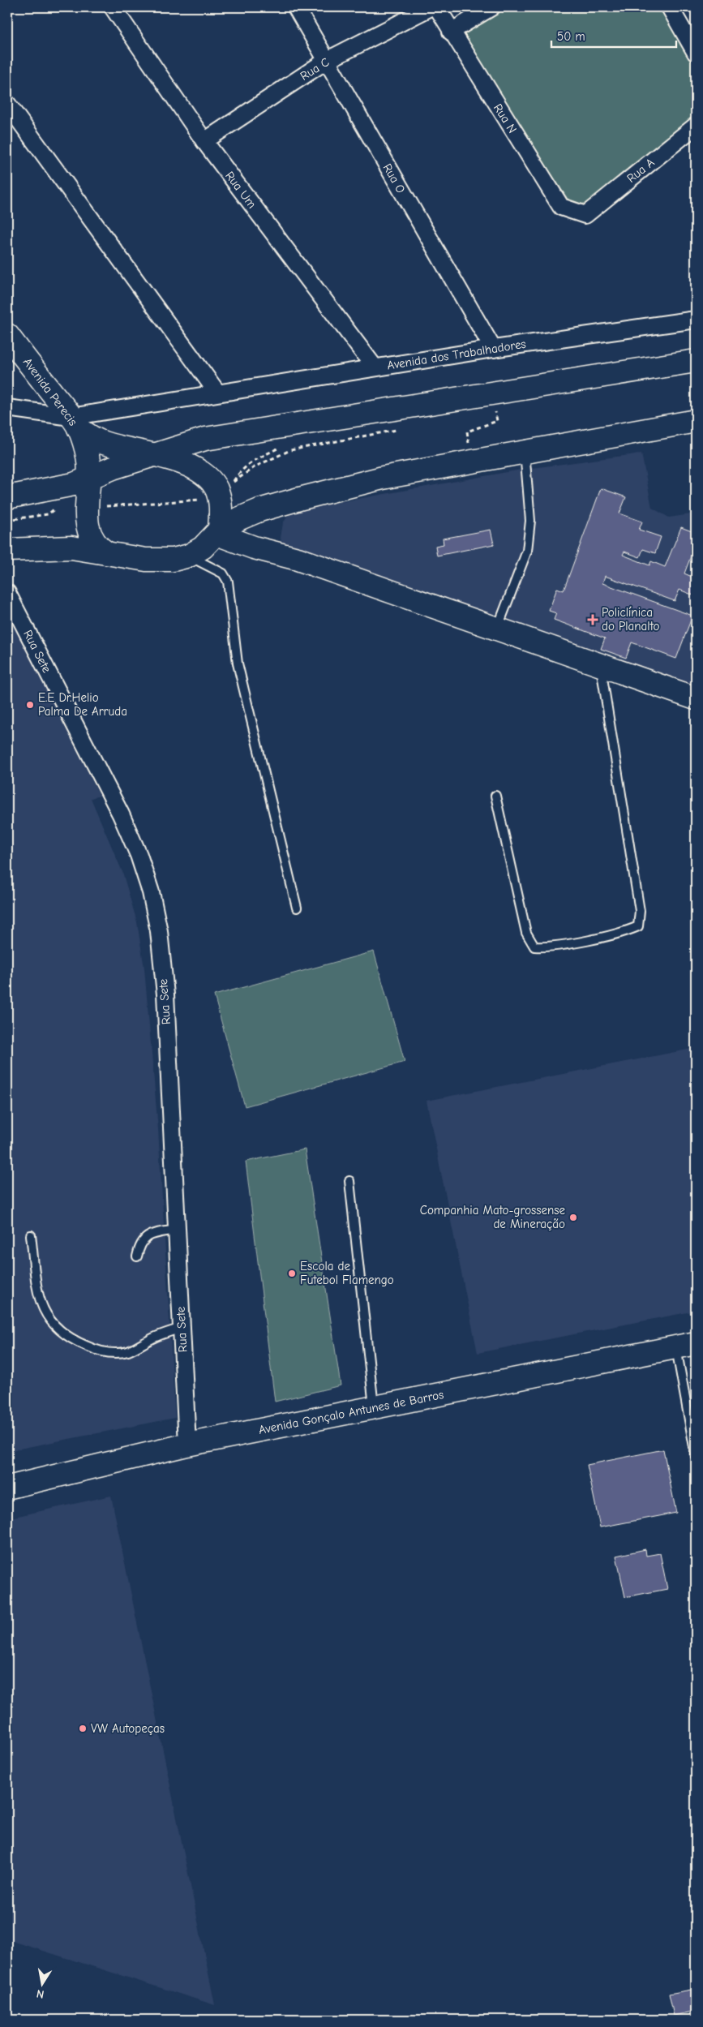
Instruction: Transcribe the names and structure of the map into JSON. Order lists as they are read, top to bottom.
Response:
{
  "streets": {
    "main road": ["Avenida Perecis", "Avenida Gonçalo Antunes de Barros"],
    "street": [
      "Rua C",
      "Rua N",
      "Rua A",
      "Rua O",
      "Rua Um",
      "Avenida dos Trabalhadores",
      "Rua Sete"
    ]
  },
  "crossings": [
    ["Rua C", "Rua O"],
    ["Rua C", "Rua Um"],
    ["Rua N", "Rua A"],
    ["Rua O", "Avenida dos Trabalhadores"],
    ["Rua Um", "Avenida dos Trabalhadores"],
    ["Avenida dos Trabalhadores", "Avenida Perecis"],
    ["Rua Sete", "Avenida Gonçalo Antunes de Barros"]
  ],
  "places": {
    "health": ["Policlínica do Planalto"],
    "other": [
      "E.E Dr.Helio Palma De Arruda",
      "Companhia Mato-grossense de Mineração",
      "Escola de Futebol Flamengo",
      "VW Autopeças"
    ]
  },
  "scale_bar": "50 m",
  "north": "bottom"
}
